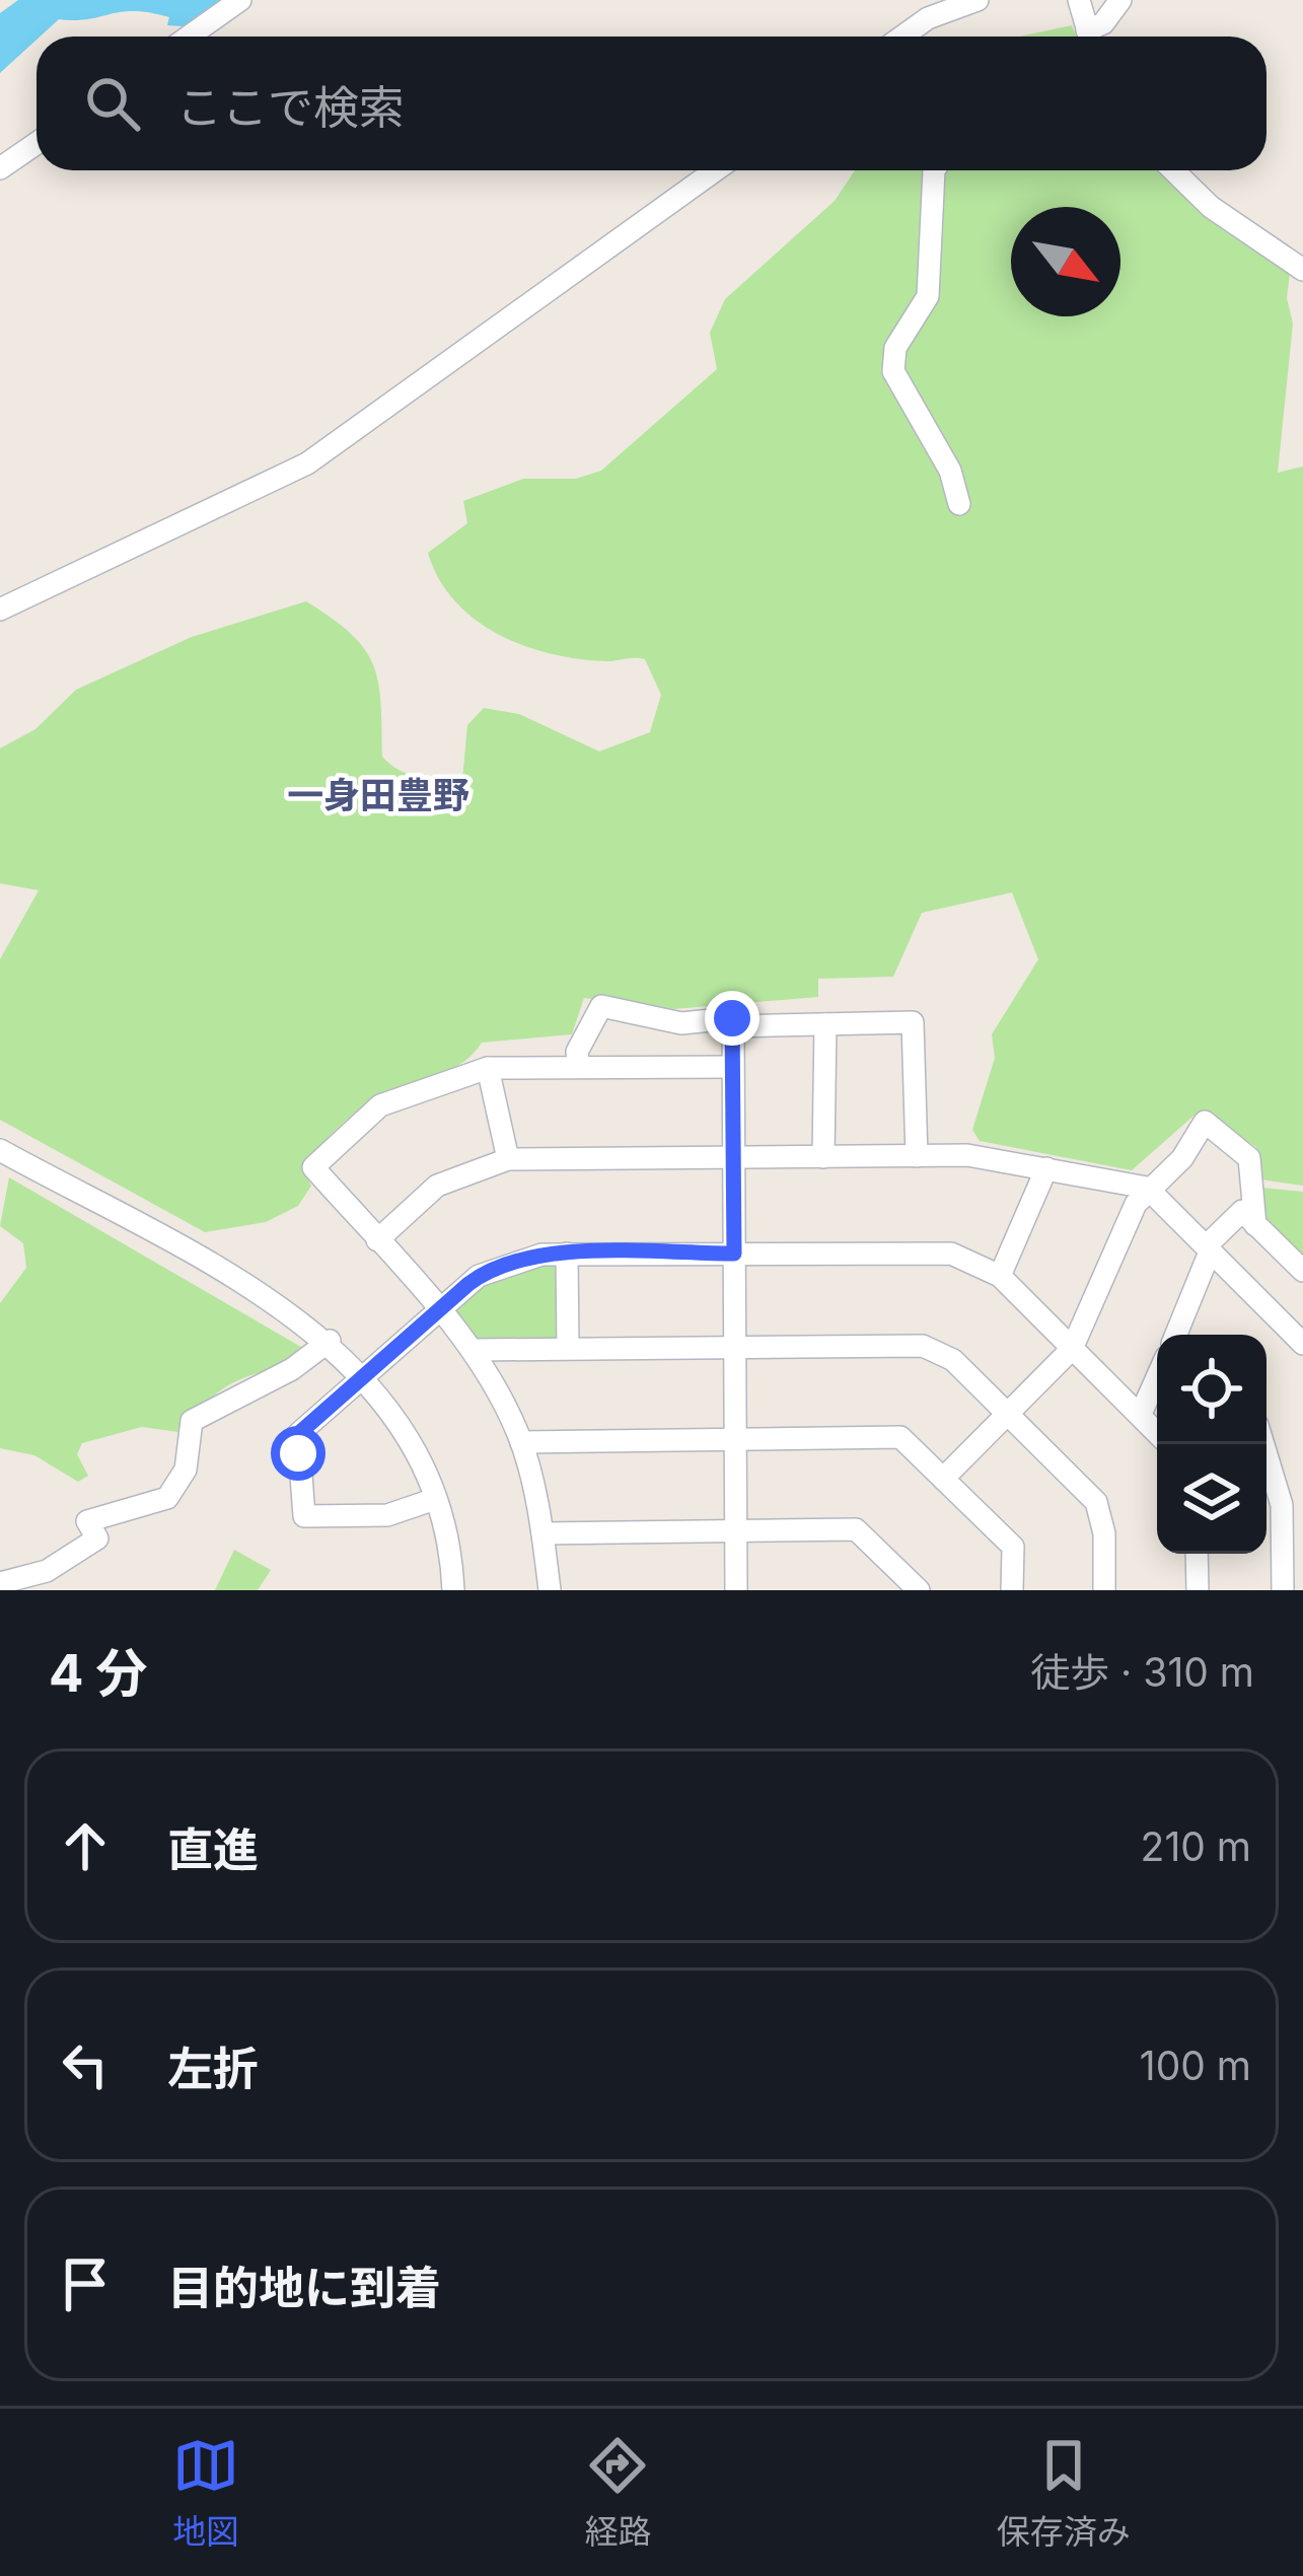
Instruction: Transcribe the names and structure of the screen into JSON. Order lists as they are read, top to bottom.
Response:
{
  "districts": ["一身田豊野"],
  "north": "bottom right",
  "page": {
    "search": "ここで検索",
    "heading": ["4 分", "徒歩 · 310 m"],
    "list": [
      ["直進", "210 m"],
      ["左折", "100 m"],
      "目的地に到着"
    ],
    "nav": ["地図", "経路", "保存済み"]
  }
}
